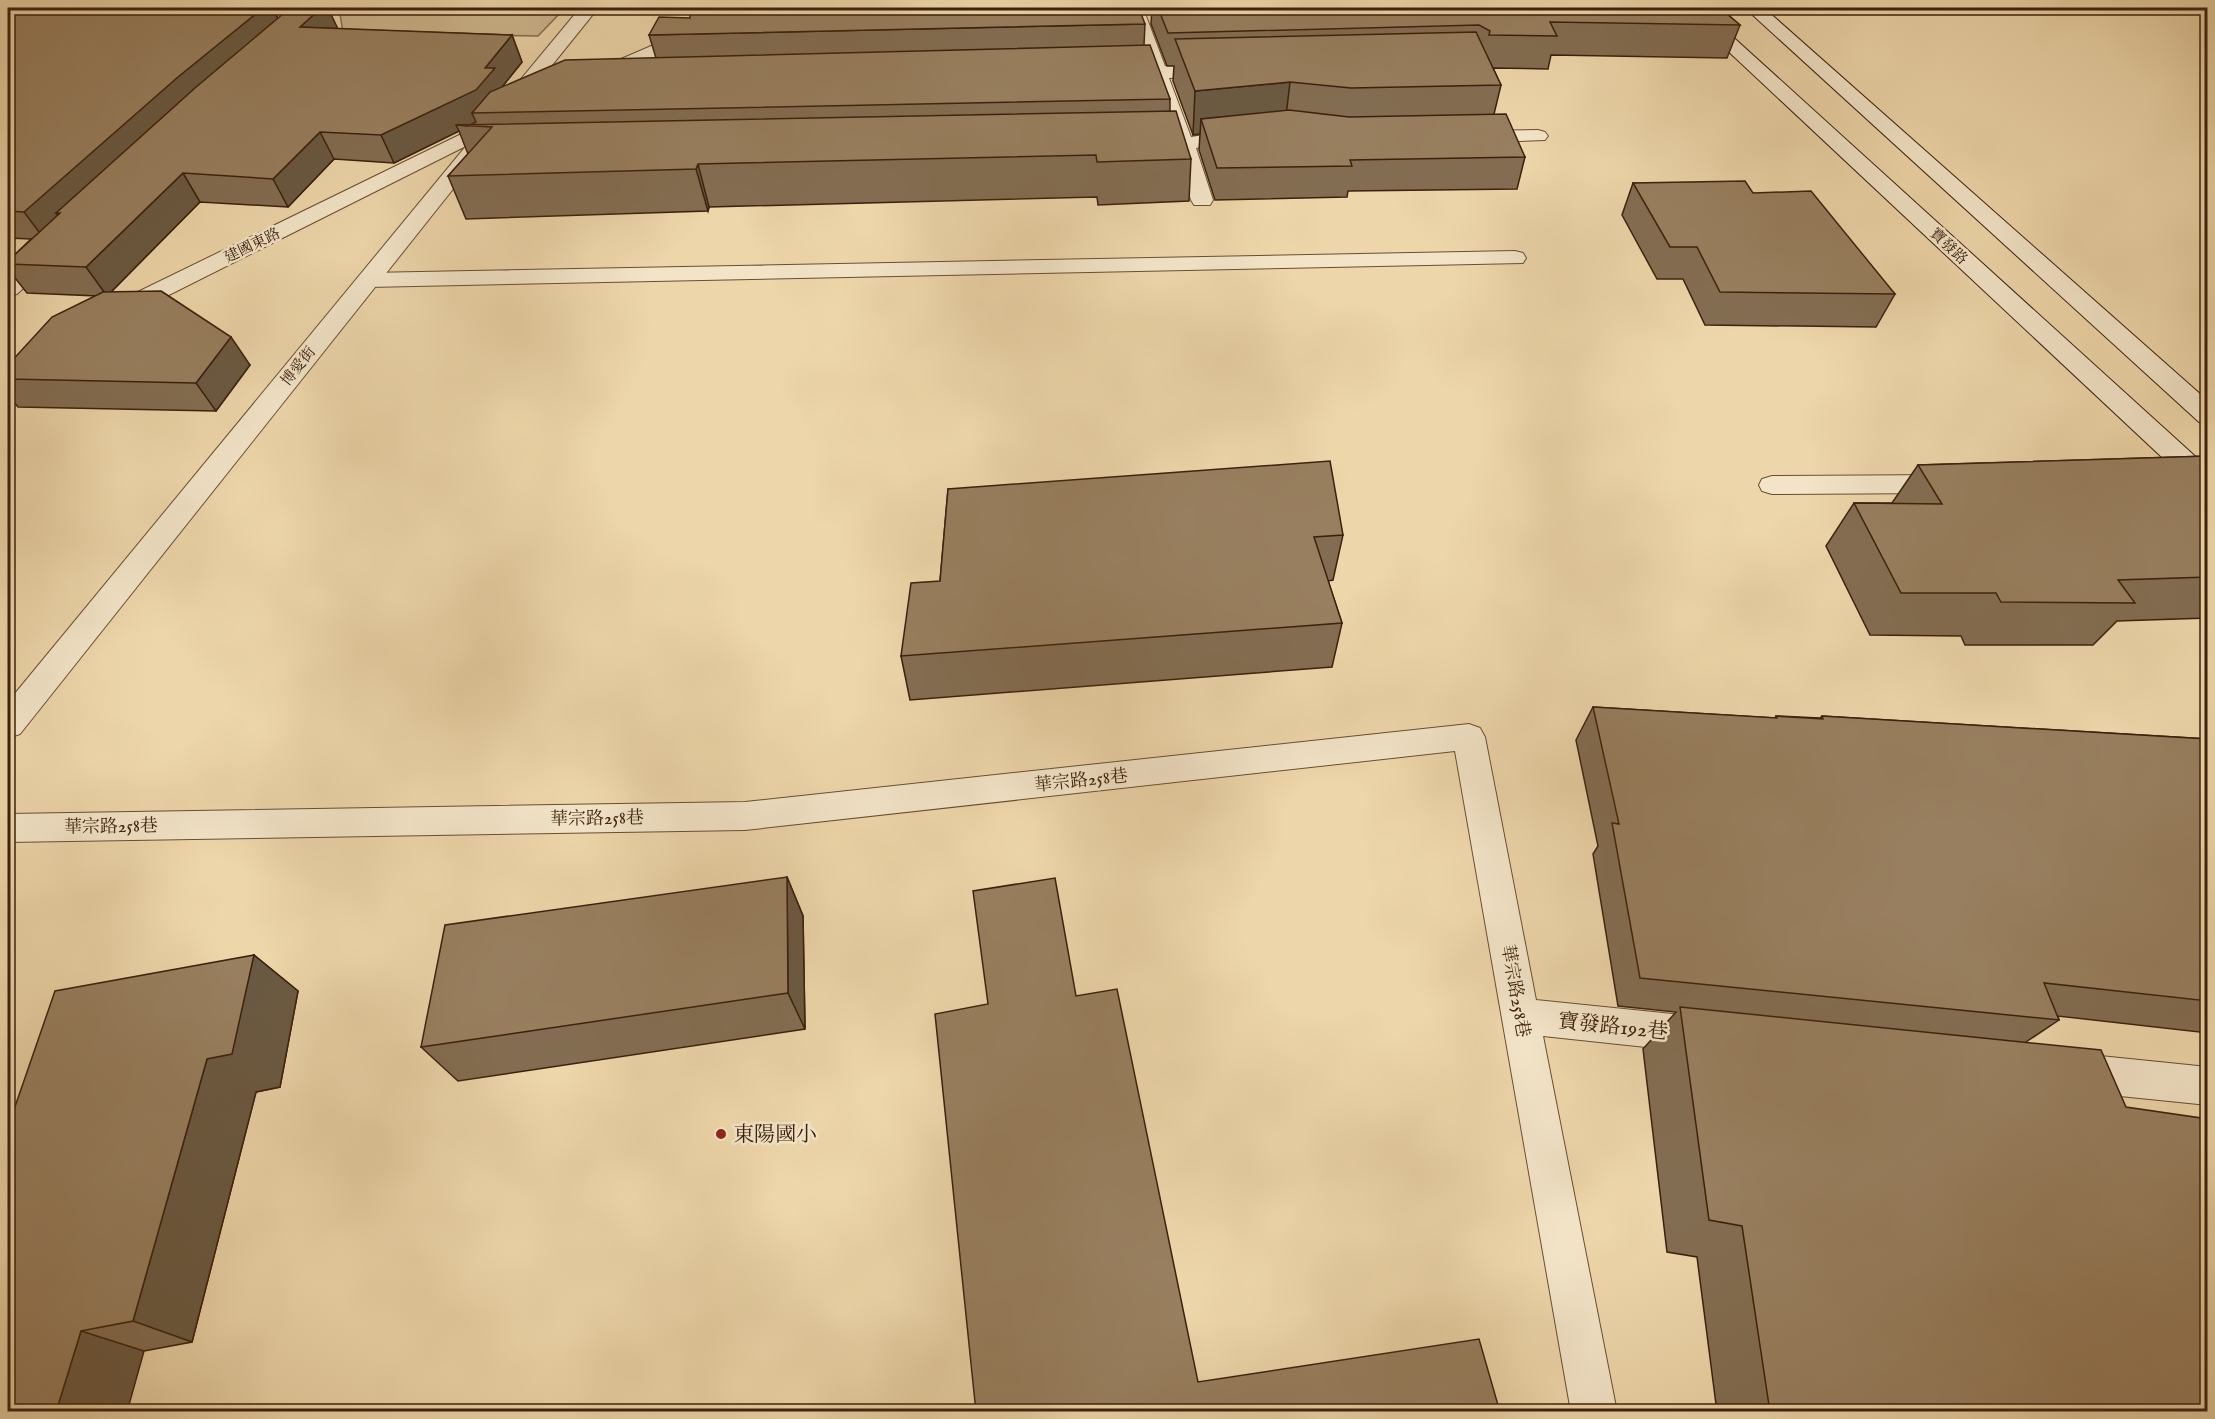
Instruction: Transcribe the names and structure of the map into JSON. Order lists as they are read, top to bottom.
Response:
{
  "streets": {
    "street": ["建國東路", "寶發路", "博愛街"],
    "lane": ["華宗路258巷", "寶發路192巷"]
  },
  "crossings": [
    ["建國東路", "博愛街"],
    ["華宗路258巷", "寶發路192巷"]
  ],
  "places": ["東陽國小"]
}
